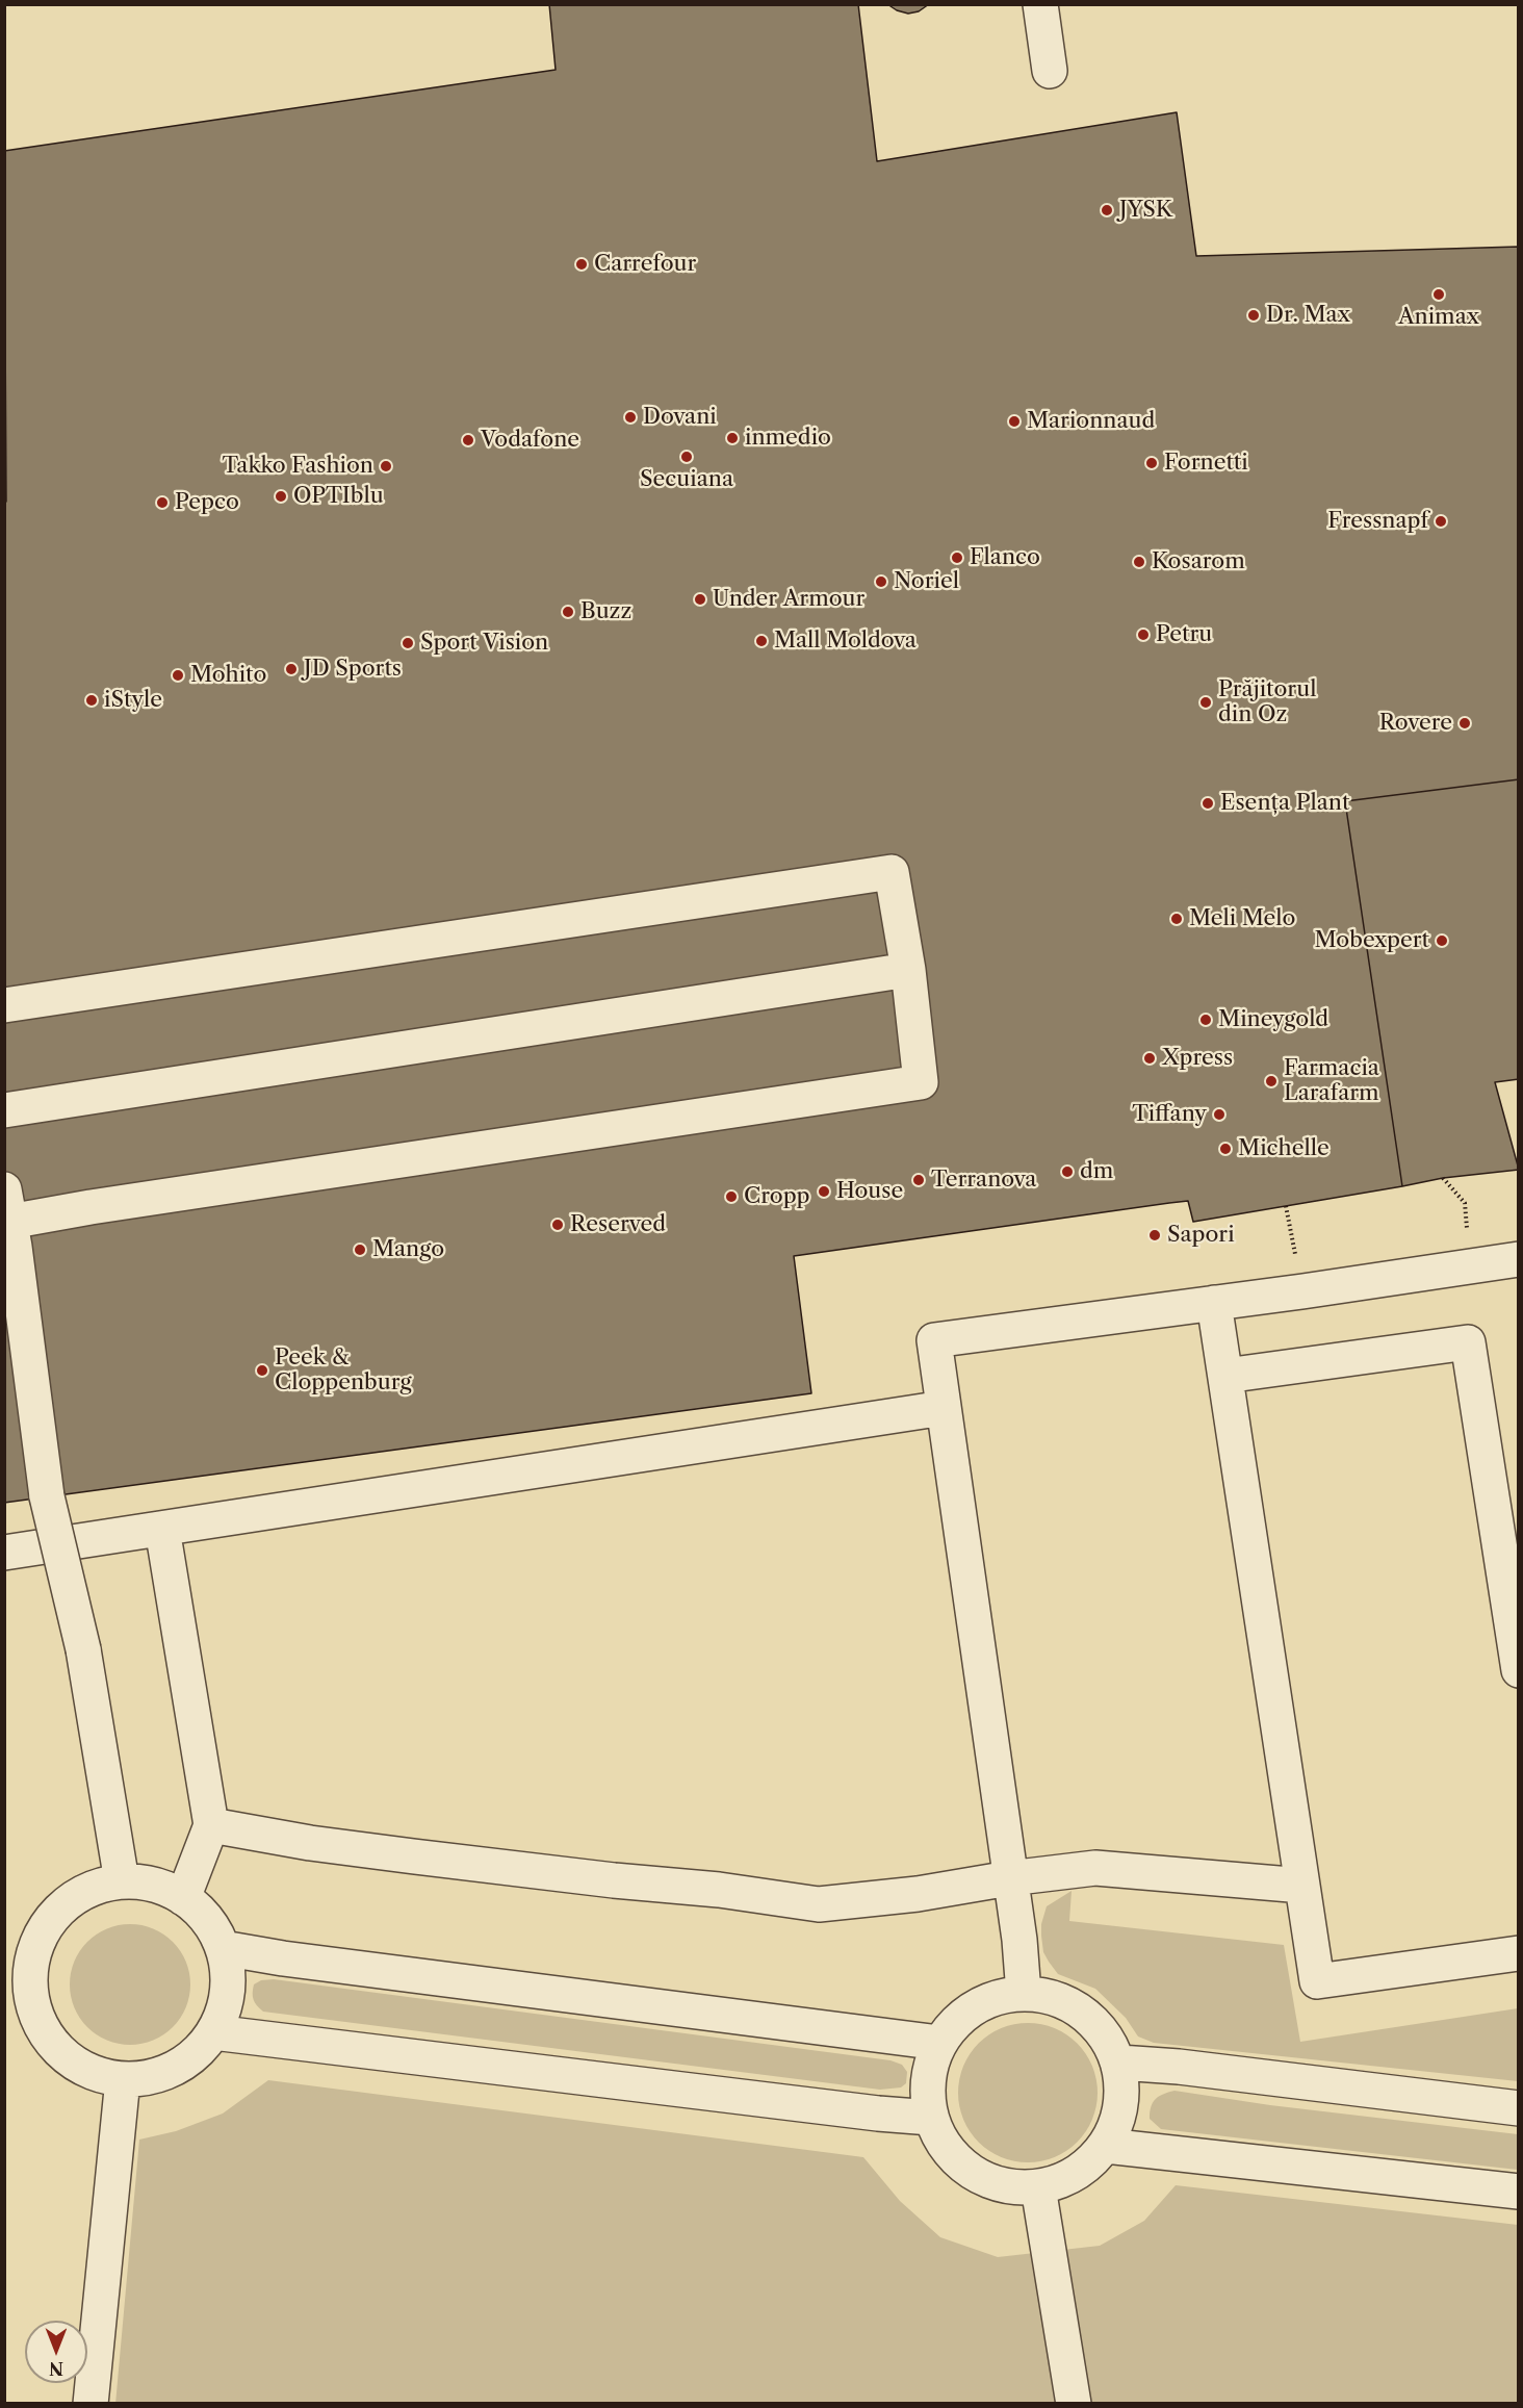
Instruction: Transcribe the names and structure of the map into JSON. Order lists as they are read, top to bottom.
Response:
{
  "places": [
    "JYSK",
    "Carrefour",
    "Animax",
    "Dr. Max",
    "Dovani",
    "Marionnaud",
    "inmedio",
    "Vodafone",
    "Secuiana",
    "Fornetti",
    "Takko Fashion",
    "OPTIblu",
    "Pepco",
    "Fressnapf",
    "Flanco",
    "Kosarom",
    "Noriel",
    "Under Armour",
    "Buzz",
    "Petru",
    "Mall Moldova",
    "Sport Vision",
    "JD Sports",
    "Mohito",
    "iStyle",
    "Prăjitorul din Oz",
    "Rovere",
    "Esența Plant",
    "Meli Melo",
    "Mobexpert",
    "Mineygold",
    "Xpress",
    "Farmacia Larafarm",
    "Tiffany",
    "Michelle",
    "dm",
    "Terranova",
    "House",
    "Cropp",
    "Reserved",
    "Sapori",
    "Mango",
    "Peek & Cloppenburg"
  ],
  "north": "bottom"
}
